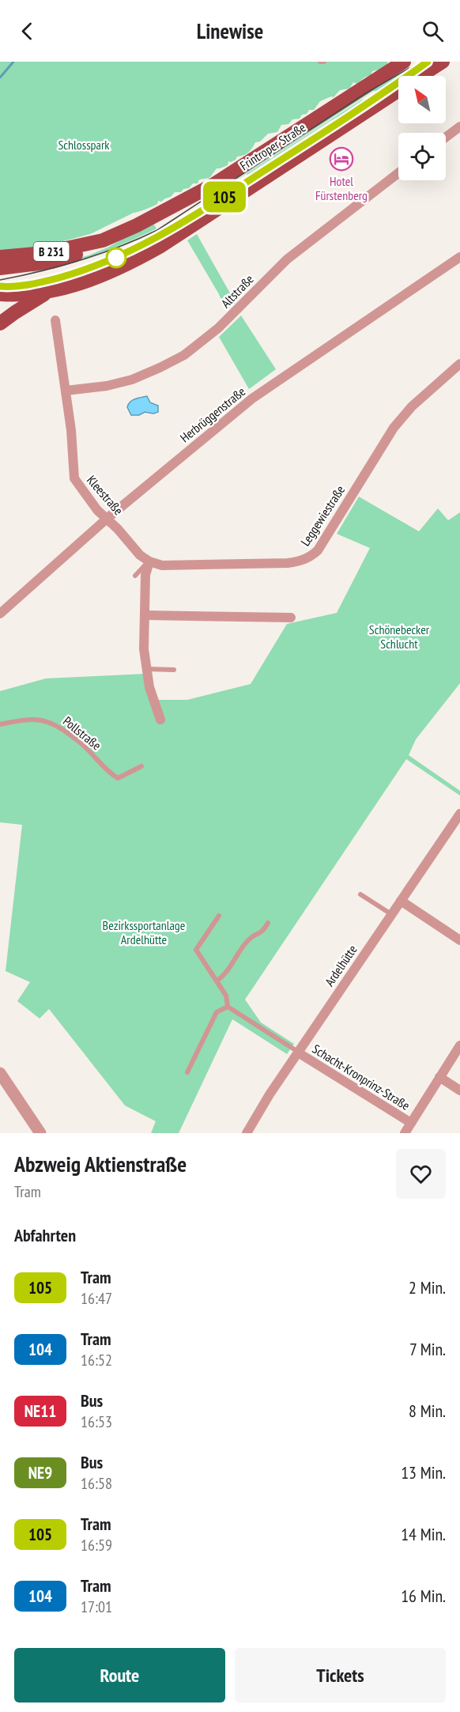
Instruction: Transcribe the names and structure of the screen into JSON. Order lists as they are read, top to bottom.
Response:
{
  "streets": {
    "main road": ["Frintroper Straße", "B 231"],
    "street": [
      "Altstraße",
      "Herbrüggenstraße",
      "Kleestraße",
      "Leggewiestraße",
      "Ardelhütte",
      "Schacht-Kronprinz-Straße"
    ],
    "lane": ["Pollstraße"]
  },
  "crossings": [
    ["Altstraße", "Kleestraße"],
    ["Herbrüggenstraße", "Kleestraße"],
    ["Kleestraße", "Leggewiestraße"],
    ["Ardelhütte", "Schacht-Kronprinz-Straße"]
  ],
  "parks": ["Schlosspark", "Schönebecker Schlucht", "Bezirkssportanlage Ardelhütte"],
  "places": {
    "hotel": ["Hotel Fürstenberg"]
  },
  "lines": ["tram line 105"],
  "north": "top left",
  "page": {
    "header": "Linewise",
    "on_map": "105",
    "heading": [
      ["Abzweig Aktienstraße", "Tram"],
      "Abfahrten"
    ],
    "list": [
      {
        "mark": "105",
        "name": "Tram",
        "note": "16:47",
        "value": "2 Min."
      },
      {
        "mark": "104",
        "name": "Tram",
        "note": "16:52",
        "value": "7 Min."
      },
      {
        "mark": "NE11",
        "name": "Bus",
        "note": "16:53",
        "value": "8 Min."
      },
      {
        "mark": "NE9",
        "name": "Bus",
        "note": "16:58",
        "value": "13 Min."
      },
      {
        "mark": "105",
        "name": "Tram",
        "note": "16:59",
        "value": "14 Min."
      },
      {
        "mark": "104",
        "name": "Tram",
        "note": "17:01",
        "value": "16 Min."
      }
    ],
    "buttons": ["Route", "Tickets"]
  }
}
